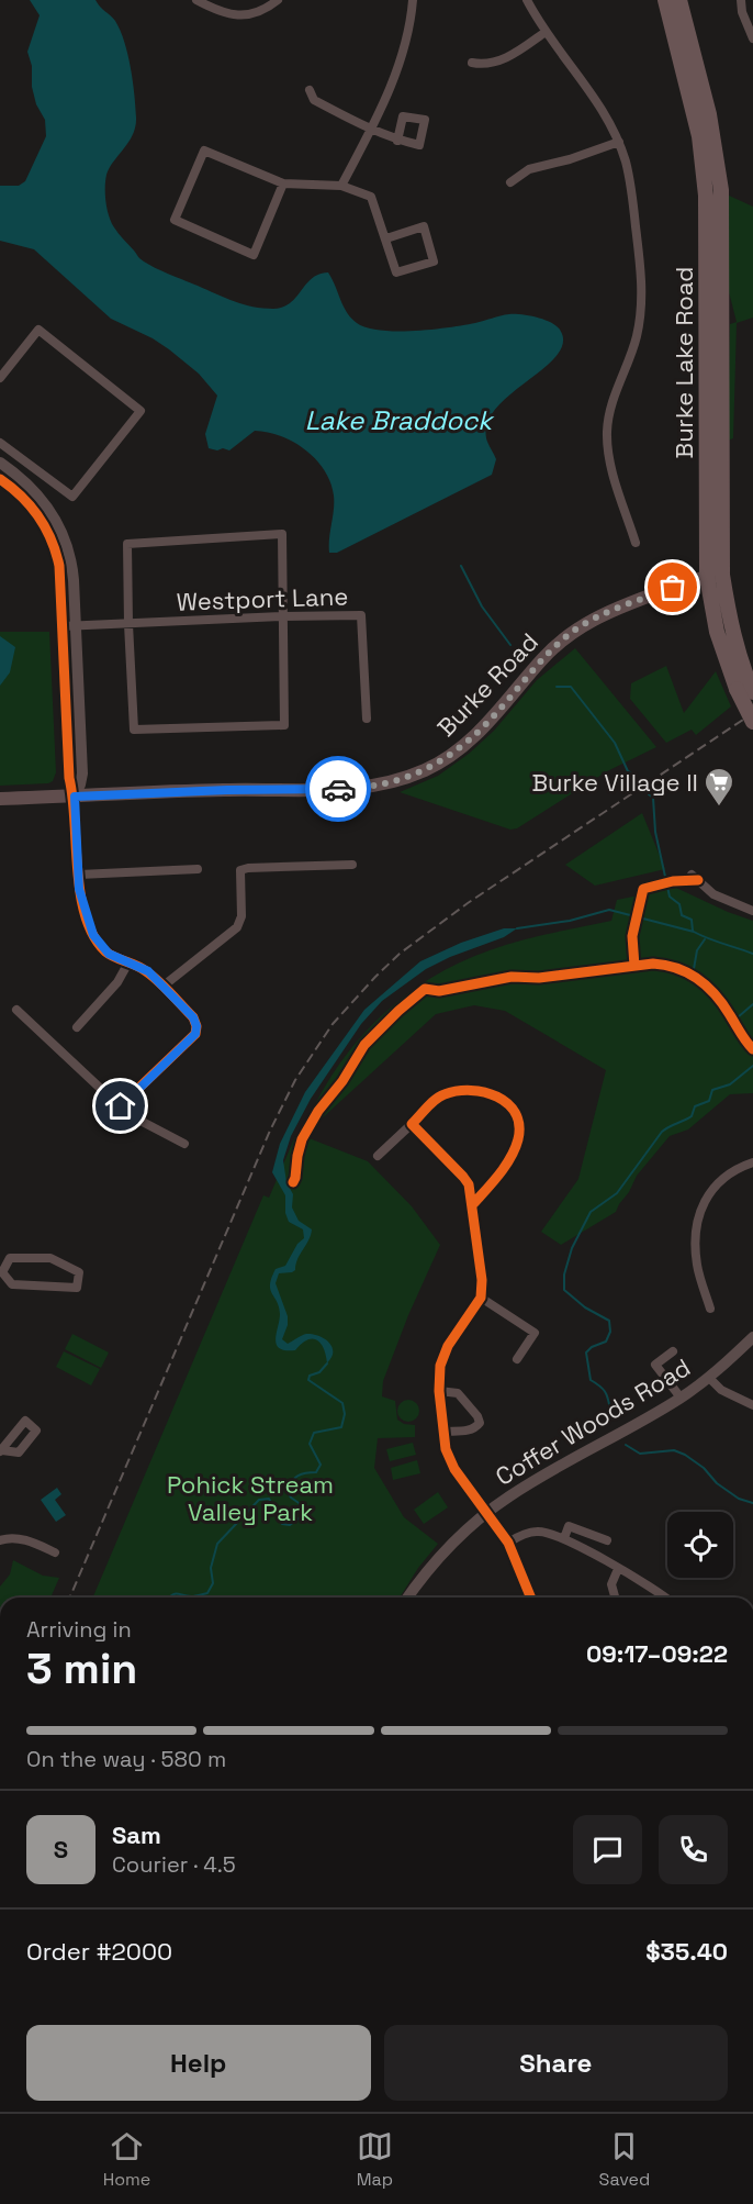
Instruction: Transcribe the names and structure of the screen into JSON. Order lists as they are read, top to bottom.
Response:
{
  "streets": {
    "main road": ["Burke Lake Road", "Burke Road"],
    "street": ["Westport Lane", "Coffer Woods Road"]
  },
  "crossings": [
    ["Burke Lake Road", "Burke Road"]
  ],
  "water": ["Lake Braddock"],
  "parks": ["Pohick Stream Valley Park"],
  "places": {
    "supermarket": ["Burke Village II"]
  },
  "page": {
    "heading": ["3 min", "Arriving in", "09:17–09:22"],
    "panel": [
      "Sam",
      "Courier · 4.5",
      "Order #2000",
      "$35.40"
    ],
    "bar": "On the way · 580 m",
    "round": "S",
    "buttons": ["Help", "Share"],
    "tabs": ["Home", "Map", "Saved"]
  }
}
